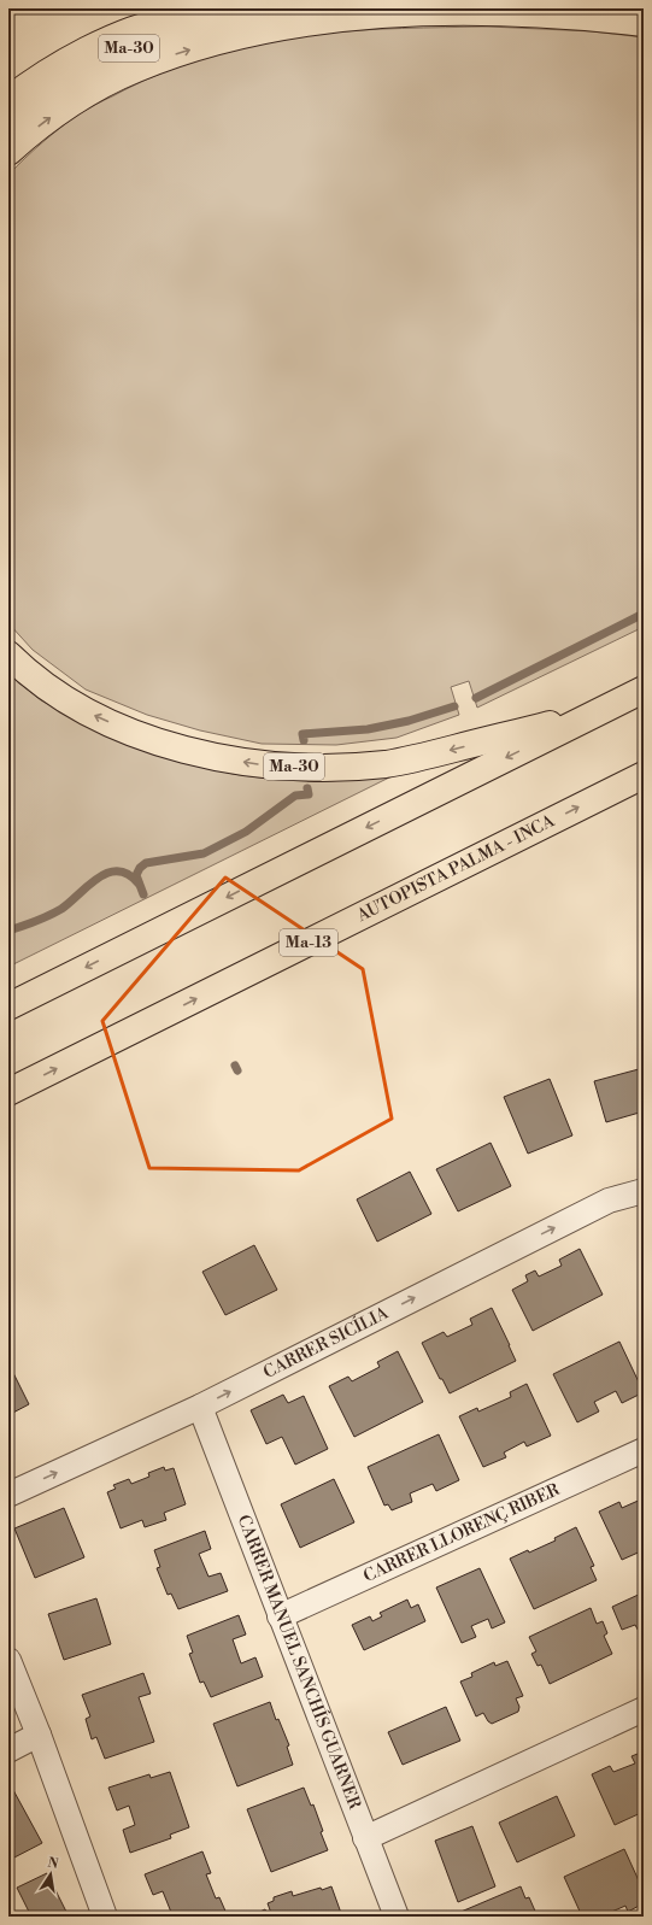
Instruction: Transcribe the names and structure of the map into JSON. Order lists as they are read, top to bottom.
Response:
{
  "streets": {
    "highway": ["Ma-30", "AUTOPISTA PALMA - INCA", "Ma-13"],
    "street": ["CARRER SICÍLIA", "CARRER LLORENÇ RIBER", "CARRER MANUEL SANCHÍS GUARNER"]
  },
  "crossings": [
    ["CARRER SICÍLIA", "CARRER MANUEL SANCHÍS GUARNER"],
    ["CARRER LLORENÇ RIBER", "CARRER MANUEL SANCHÍS GUARNER"]
  ],
  "one_way": ["CARRER SICÍLIA"],
  "north": "top"
}
